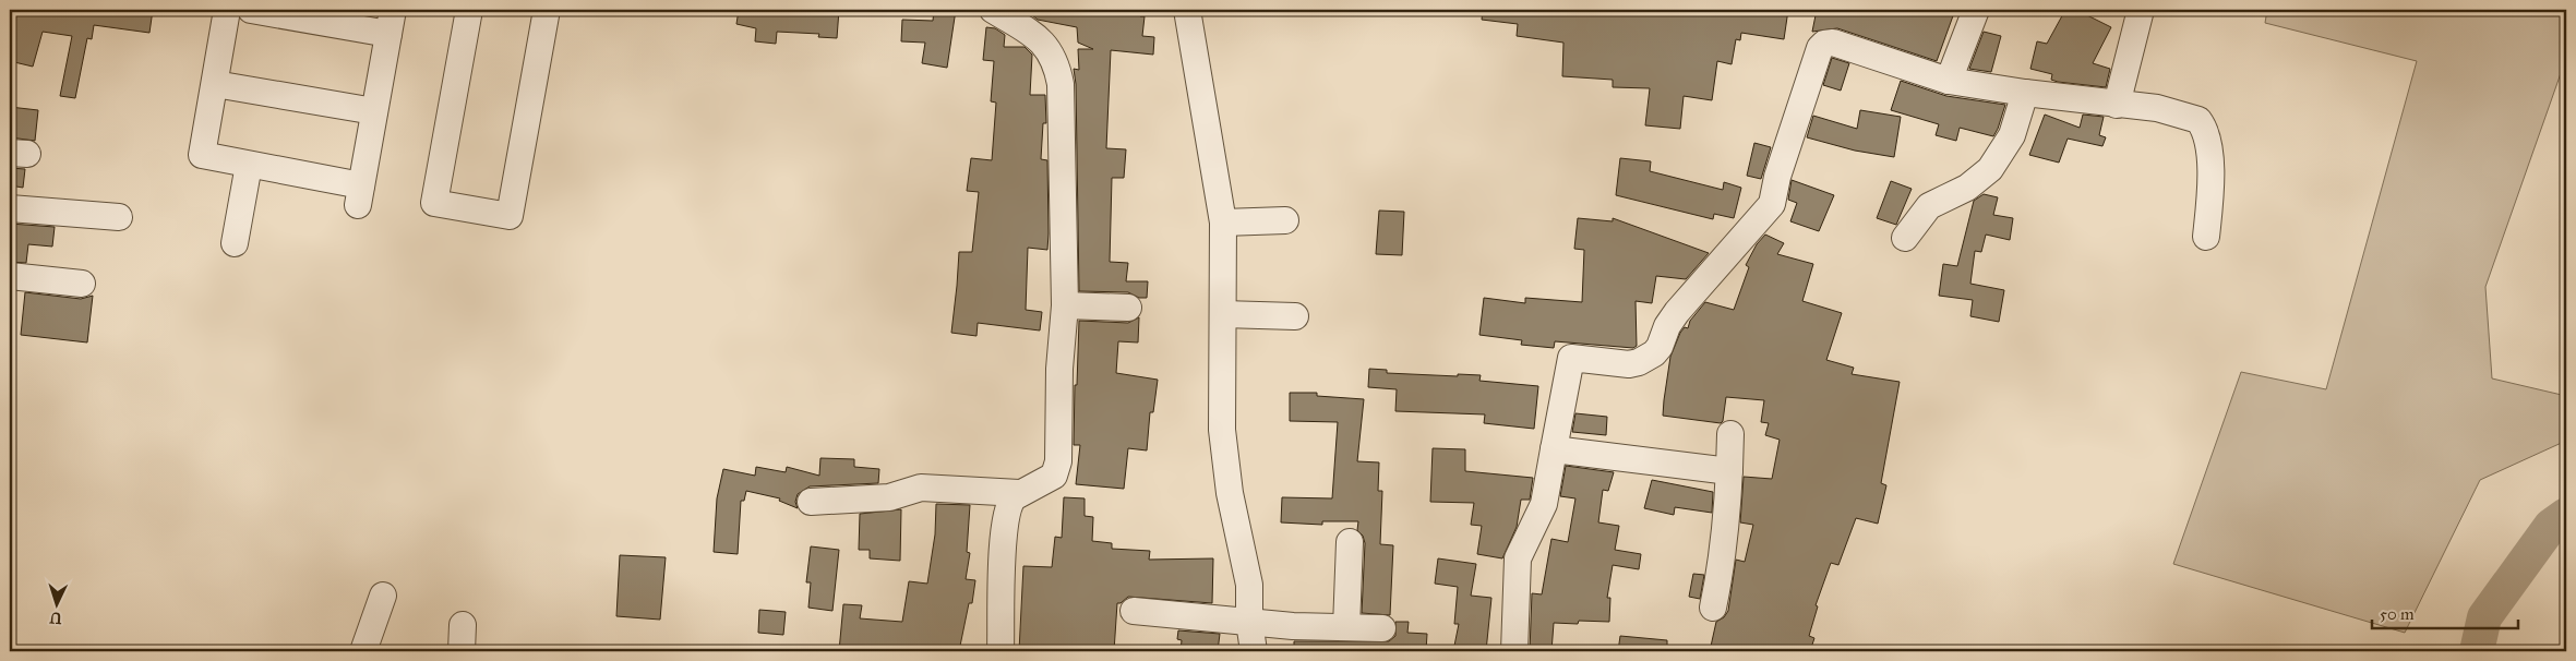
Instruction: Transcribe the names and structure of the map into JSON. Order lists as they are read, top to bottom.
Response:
{
  "scale_bar": "50 m",
  "north": "bottom"
}
